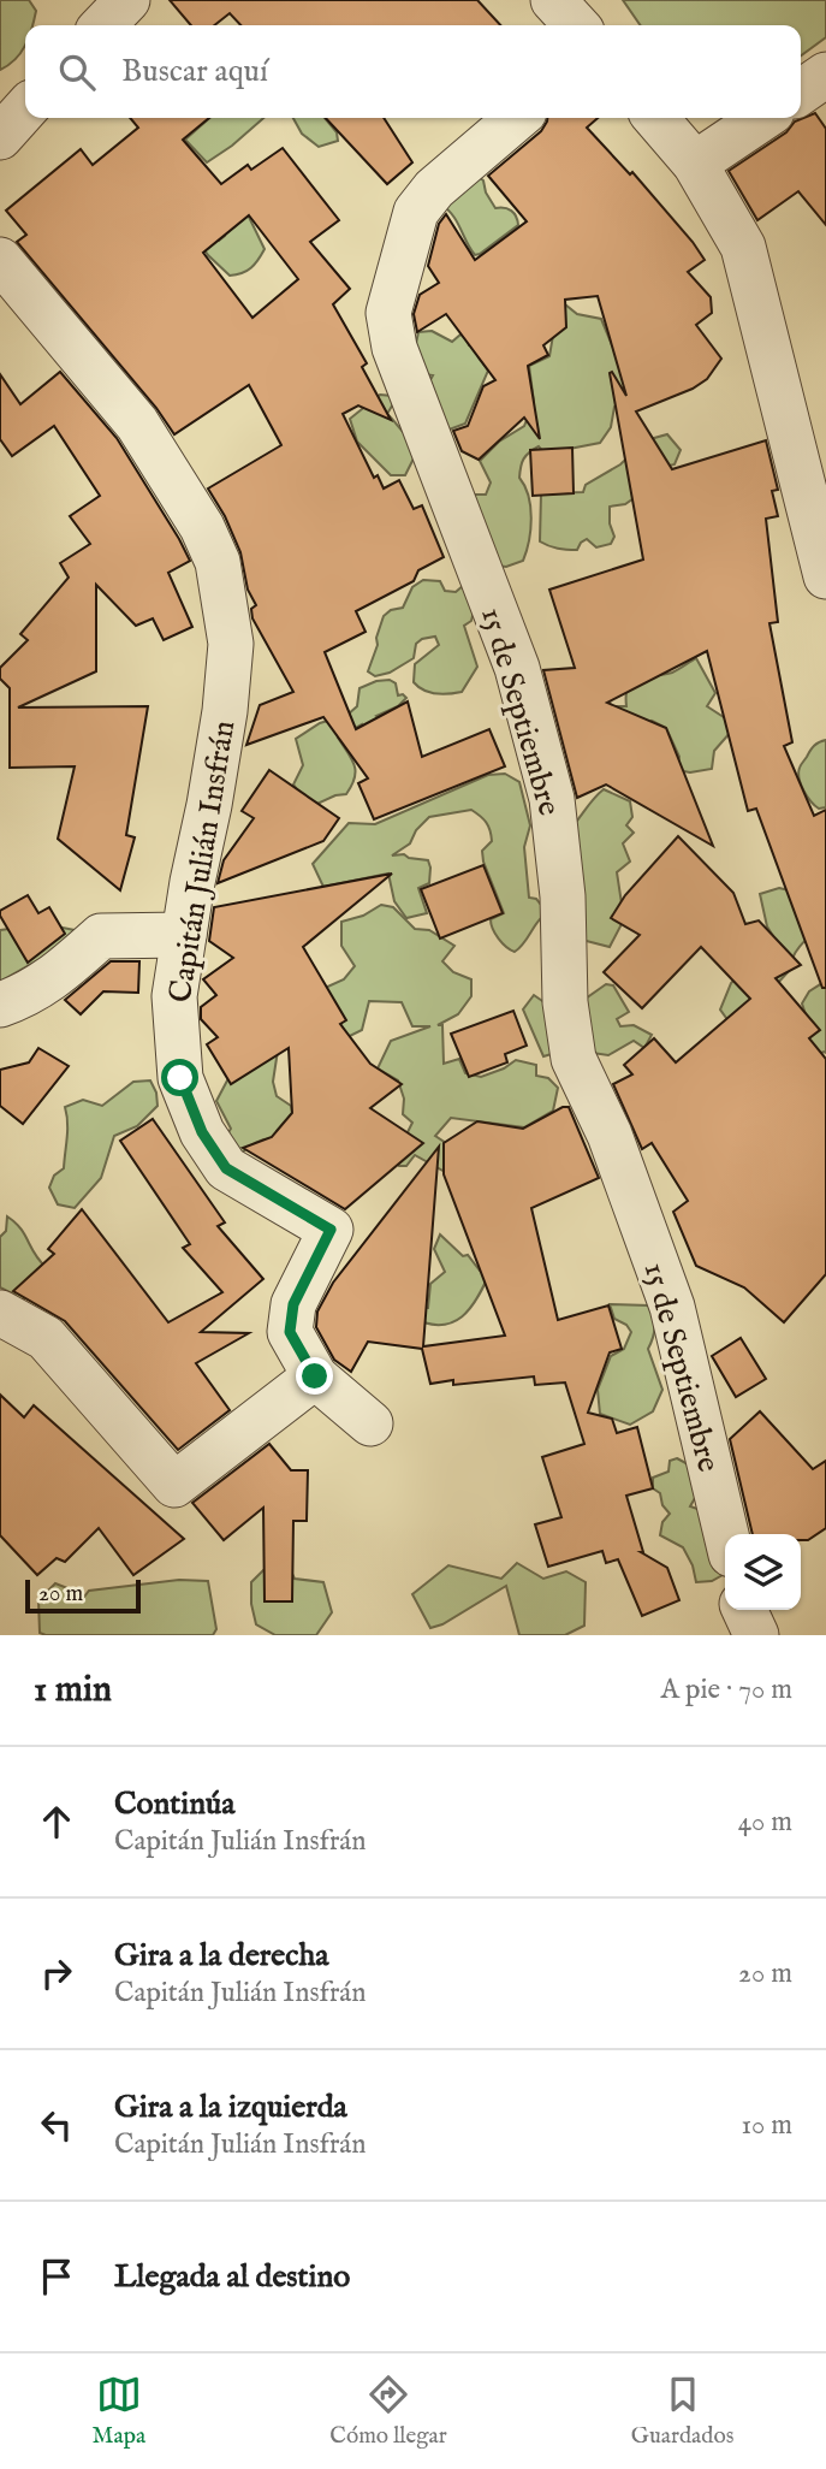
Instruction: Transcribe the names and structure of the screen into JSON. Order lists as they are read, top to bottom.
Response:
{
  "streets": {
    "street": ["15 de Septiembre", "Capitán Julián Insfrán"]
  },
  "scale_bar": "20 m",
  "page": {
    "search": "Buscar aquí",
    "scale": "20 m",
    "heading": ["1 min", "A pie · 70 m"],
    "list": [
      ["Continúa", "Capitán Julián Insfrán", "40 m"],
      ["Gira a la derecha", "Capitán Julián Insfrán", "20 m"],
      ["Gira a la izquierda", "Capitán Julián Insfrán", "10 m"],
      "Llegada al destino"
    ],
    "nav": ["Mapa", "Cómo llegar", "Guardados"]
  }
}
